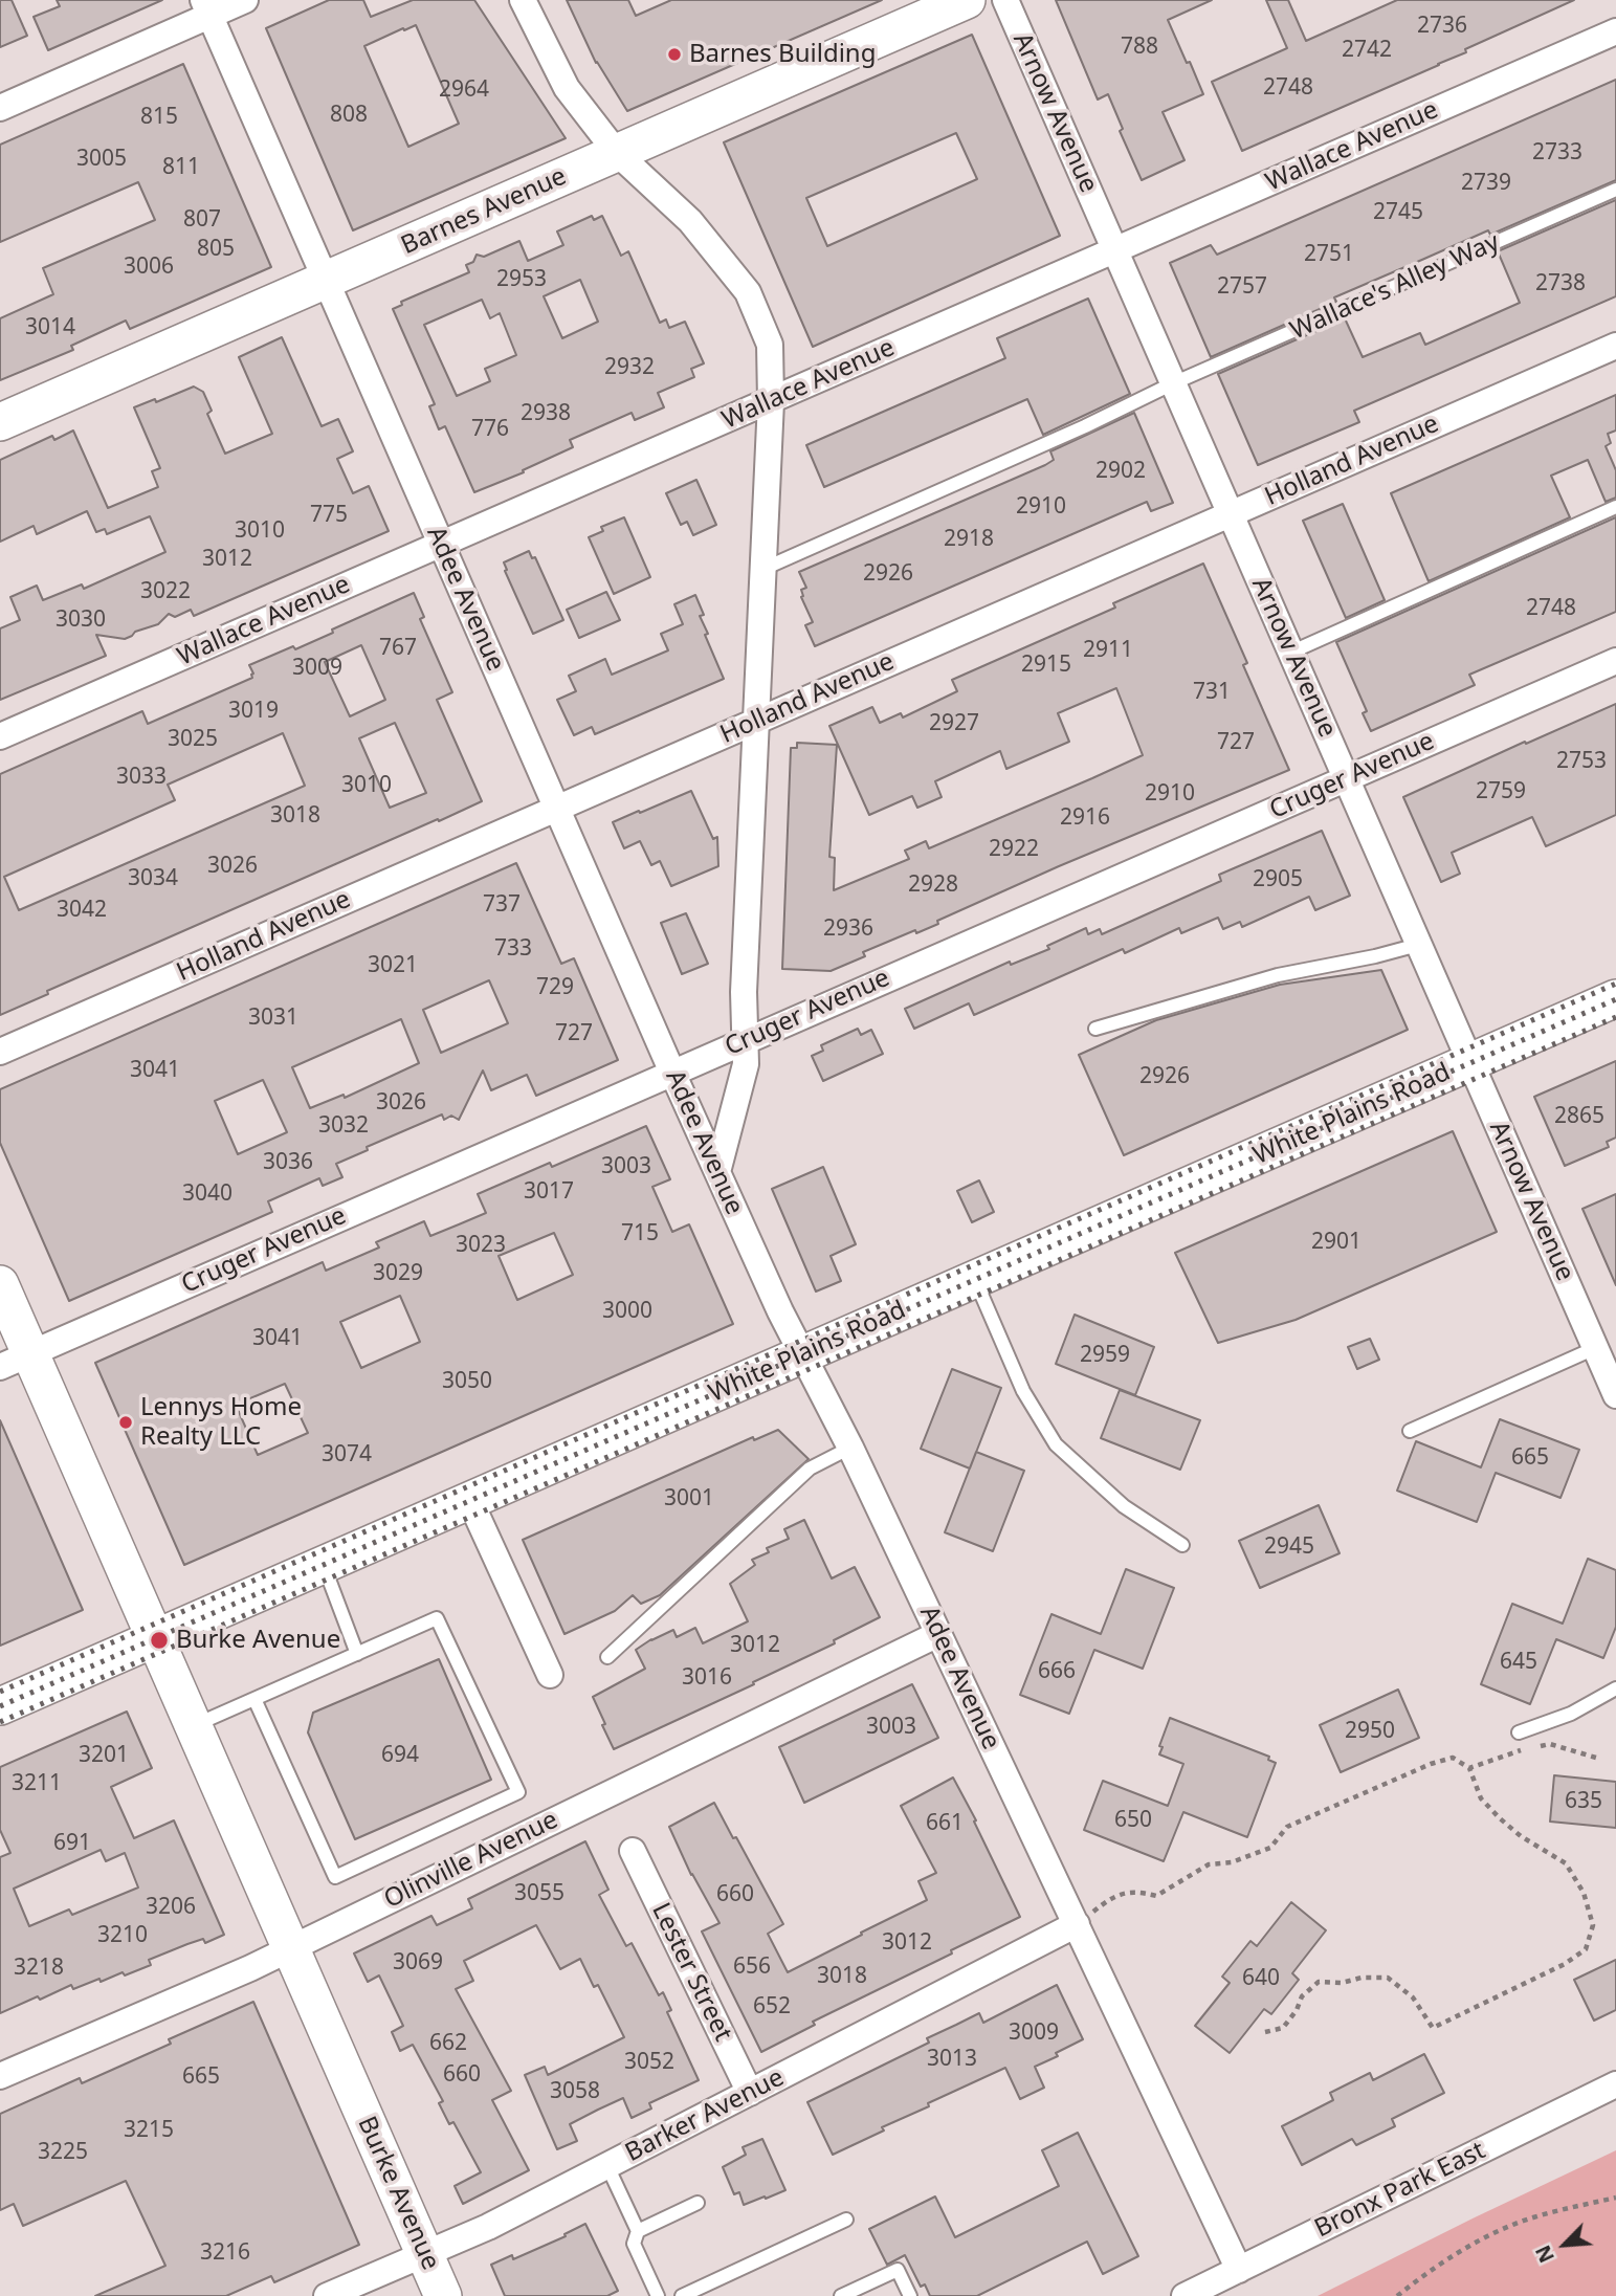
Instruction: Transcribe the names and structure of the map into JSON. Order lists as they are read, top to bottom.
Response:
{
  "streets": {
    "main road": ["Barnes Avenue", "White Plains Road", "Burke Avenue"],
    "street": [
      "Arnow Avenue",
      "Wallace Avenue",
      "Holland Avenue",
      "Adee Avenue",
      "Cruger Avenue",
      "Olinville Avenue",
      "Lester Street",
      "Barker Avenue",
      "Bronx Park East"
    ],
    "lane": ["Wallace's Alley Way"]
  },
  "crossings": [
    ["Arnow Avenue", "Wallace Avenue"],
    ["Arnow Avenue", "Wallace's Alley Way"],
    ["Arnow Avenue", "Holland Avenue"],
    ["Arnow Avenue", "Cruger Avenue"],
    ["Arnow Avenue", "White Plains Road"],
    ["Wallace Avenue", "Adee Avenue"],
    ["Barnes Avenue", "Adee Avenue"],
    ["Holland Avenue", "Adee Avenue"],
    ["Adee Avenue", "Cruger Avenue"],
    ["Adee Avenue", "White Plains Road"],
    ["Adee Avenue", "Olinville Avenue"],
    ["Adee Avenue", "Barker Avenue"],
    ["Adee Avenue", "Bronx Park East"],
    ["Cruger Avenue", "Burke Avenue"],
    ["White Plains Road", "Burke Avenue"],
    ["Olinville Avenue", "Burke Avenue"],
    ["Lester Street", "Barker Avenue"],
    ["Barker Avenue", "Burke Avenue"]
  ],
  "places": ["Barnes Building", "Lennys Home Realty LLC", "Burke Avenue"],
  "house_numbers": [
    "2736",
    "788",
    "2742",
    "2748",
    "2964",
    "808",
    "815",
    "2733",
    "3005",
    "811",
    "2739",
    "2745",
    "807",
    "805",
    "2751",
    "3006",
    "2953",
    "2738",
    "2757",
    "3014",
    "2932",
    "2938",
    "776",
    "2902",
    "2910",
    "775",
    "3010",
    "2918",
    "3012",
    "2926",
    "3022",
    "2748",
    "3030",
    "767",
    "2911",
    "2915",
    "3009",
    "731",
    "3019",
    "2927",
    "3025",
    "727",
    "2753",
    "3033",
    "3010",
    "2759",
    "2910",
    "3018",
    "2916",
    "2922",
    "3026",
    "3034",
    "2905",
    "2928",
    "737",
    "3042",
    "2936",
    "733",
    "3021",
    "729",
    "3031",
    "727",
    "3041",
    "2926",
    "3026",
    "2865",
    "3032",
    "3036",
    "3003",
    "3017",
    "3040",
    "715",
    "2901",
    "3023",
    "3029",
    "3000",
    "3041",
    "2959",
    "3050",
    "3074",
    "665",
    "3001",
    "2945",
    "3012",
    "645",
    "666",
    "3016",
    "3003",
    "2950",
    "3201",
    "694",
    "3211",
    "635",
    "650",
    "661",
    "691",
    "3055",
    "660",
    "3206",
    "3210",
    "3012",
    "3069",
    "656",
    "3218",
    "3018",
    "640",
    "652",
    "3009",
    "662",
    "3013",
    "3052",
    "660",
    "665",
    "3058",
    "3215",
    "3225",
    "3216"
  ],
  "north": "bottom left"
}
